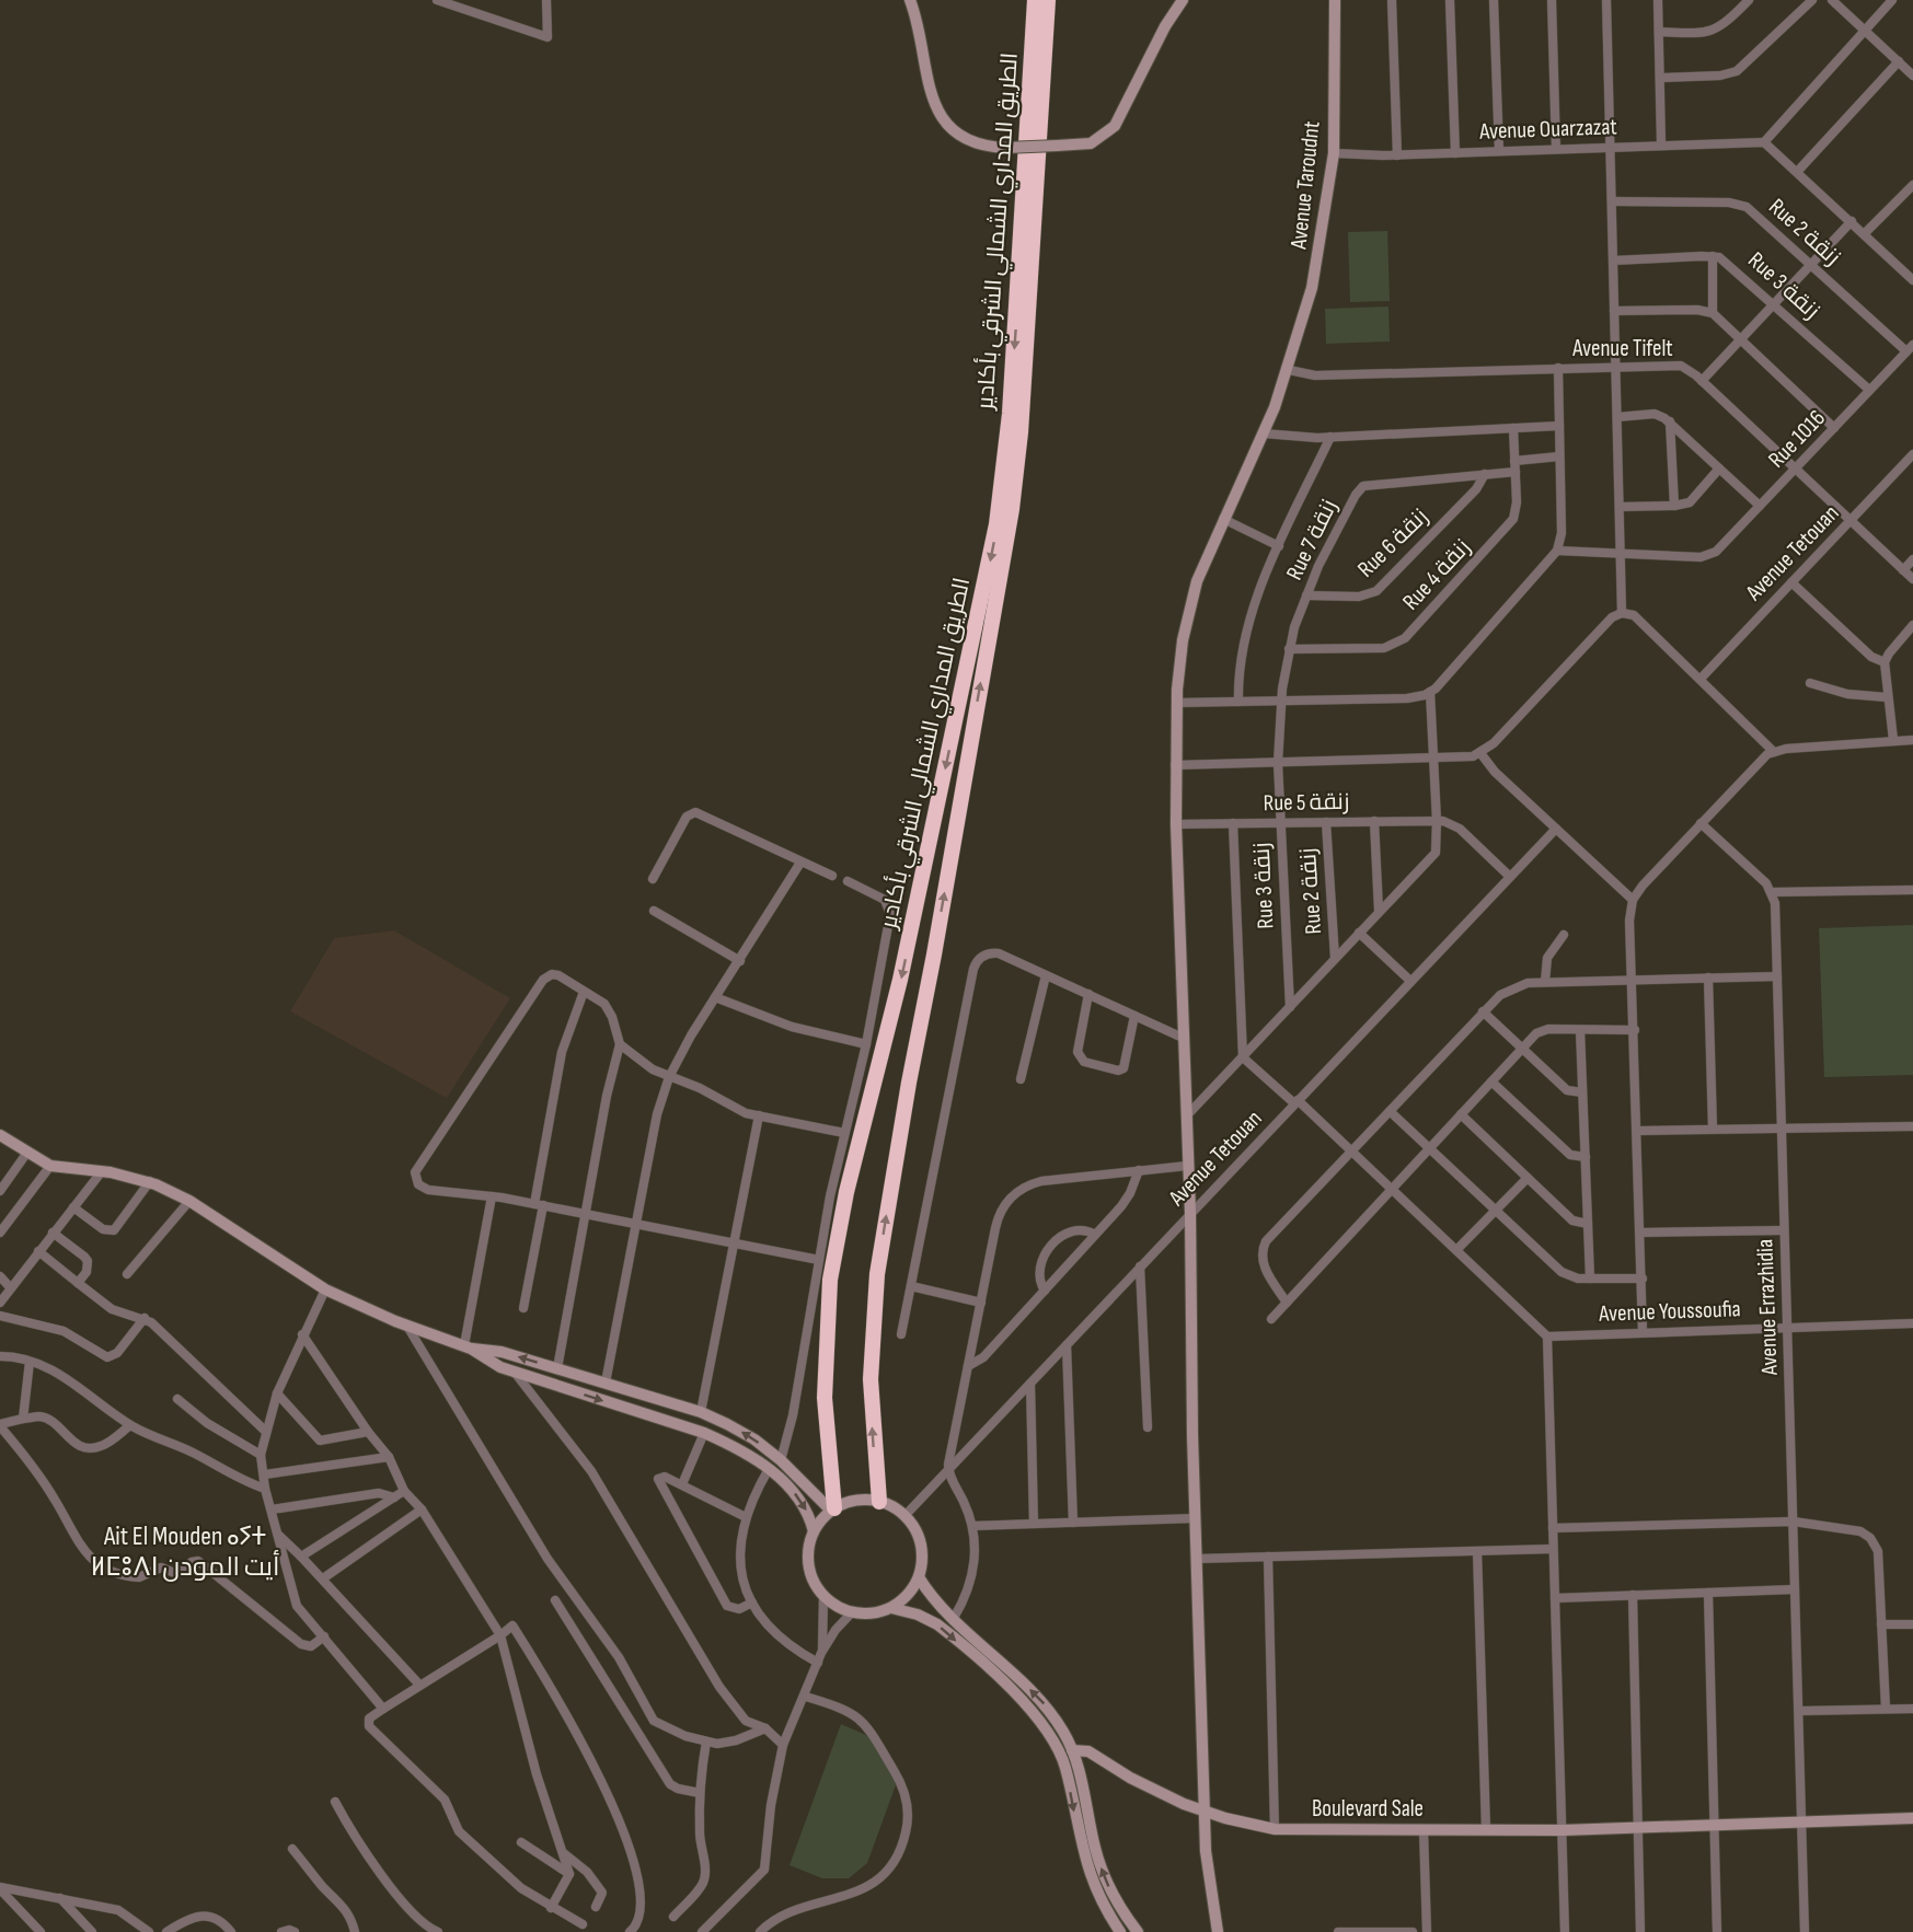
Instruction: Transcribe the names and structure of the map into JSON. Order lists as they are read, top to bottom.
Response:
{
  "streets": {
    "highway": ["الطريق المداري الشمالي الشرقي بأكادير"],
    "street": [
      "Avenue Ouarzazat",
      "Avenue Taroudnt",
      "Rue 2 زنقة",
      "Rue 3 زنقة",
      "Avenue Tifelt",
      "Rue 1016",
      "Rue 7 زنقة",
      "Rue 6 زنقة",
      "Avenue Tetouan",
      "Rue 4 زنقة",
      "Rue 5 زنقة",
      "Avenue Errazhidia",
      "Avenue Youssoufia",
      "Boulevard Sale"
    ]
  },
  "crossings": [
    ["Avenue Ouarzazat", "Avenue Taroudnt"],
    ["Avenue Taroudnt", "Avenue Tifelt"],
    ["Avenue Taroudnt", "Avenue Tetouan"],
    ["Avenue Taroudnt", "Rue 5 زنقة"],
    ["Avenue Taroudnt", "Boulevard Sale"],
    ["الطريق المداري الشمالي الشرقي بأكادير", "Avenue Tetouan"],
    ["Rue 2 زنقة", "Rue 1016"],
    ["Rue 2 زنقة", "Rue 5 زنقة"],
    ["Rue 3 زنقة", "Rue 1016"],
    ["Rue 3 زنقة", "Rue 7 زنقة"],
    ["Rue 3 زنقة", "Rue 5 زنقة"],
    ["Avenue Tifelt", "Rue 1016"],
    ["Avenue Tifelt", "Avenue Tetouan"],
    ["Rue 7 زنقة", "Rue 6 زنقة"],
    ["Rue 7 زنقة", "Rue 4 زنقة"],
    ["Avenue Errazhidia", "Avenue Youssoufia"],
    ["Avenue Errazhidia", "Boulevard Sale"]
  ],
  "districts": ["Ait El Mouden ⴰⵢⵜ ⵍⵎⵓⴷⵏ أيت المودن"]
}
